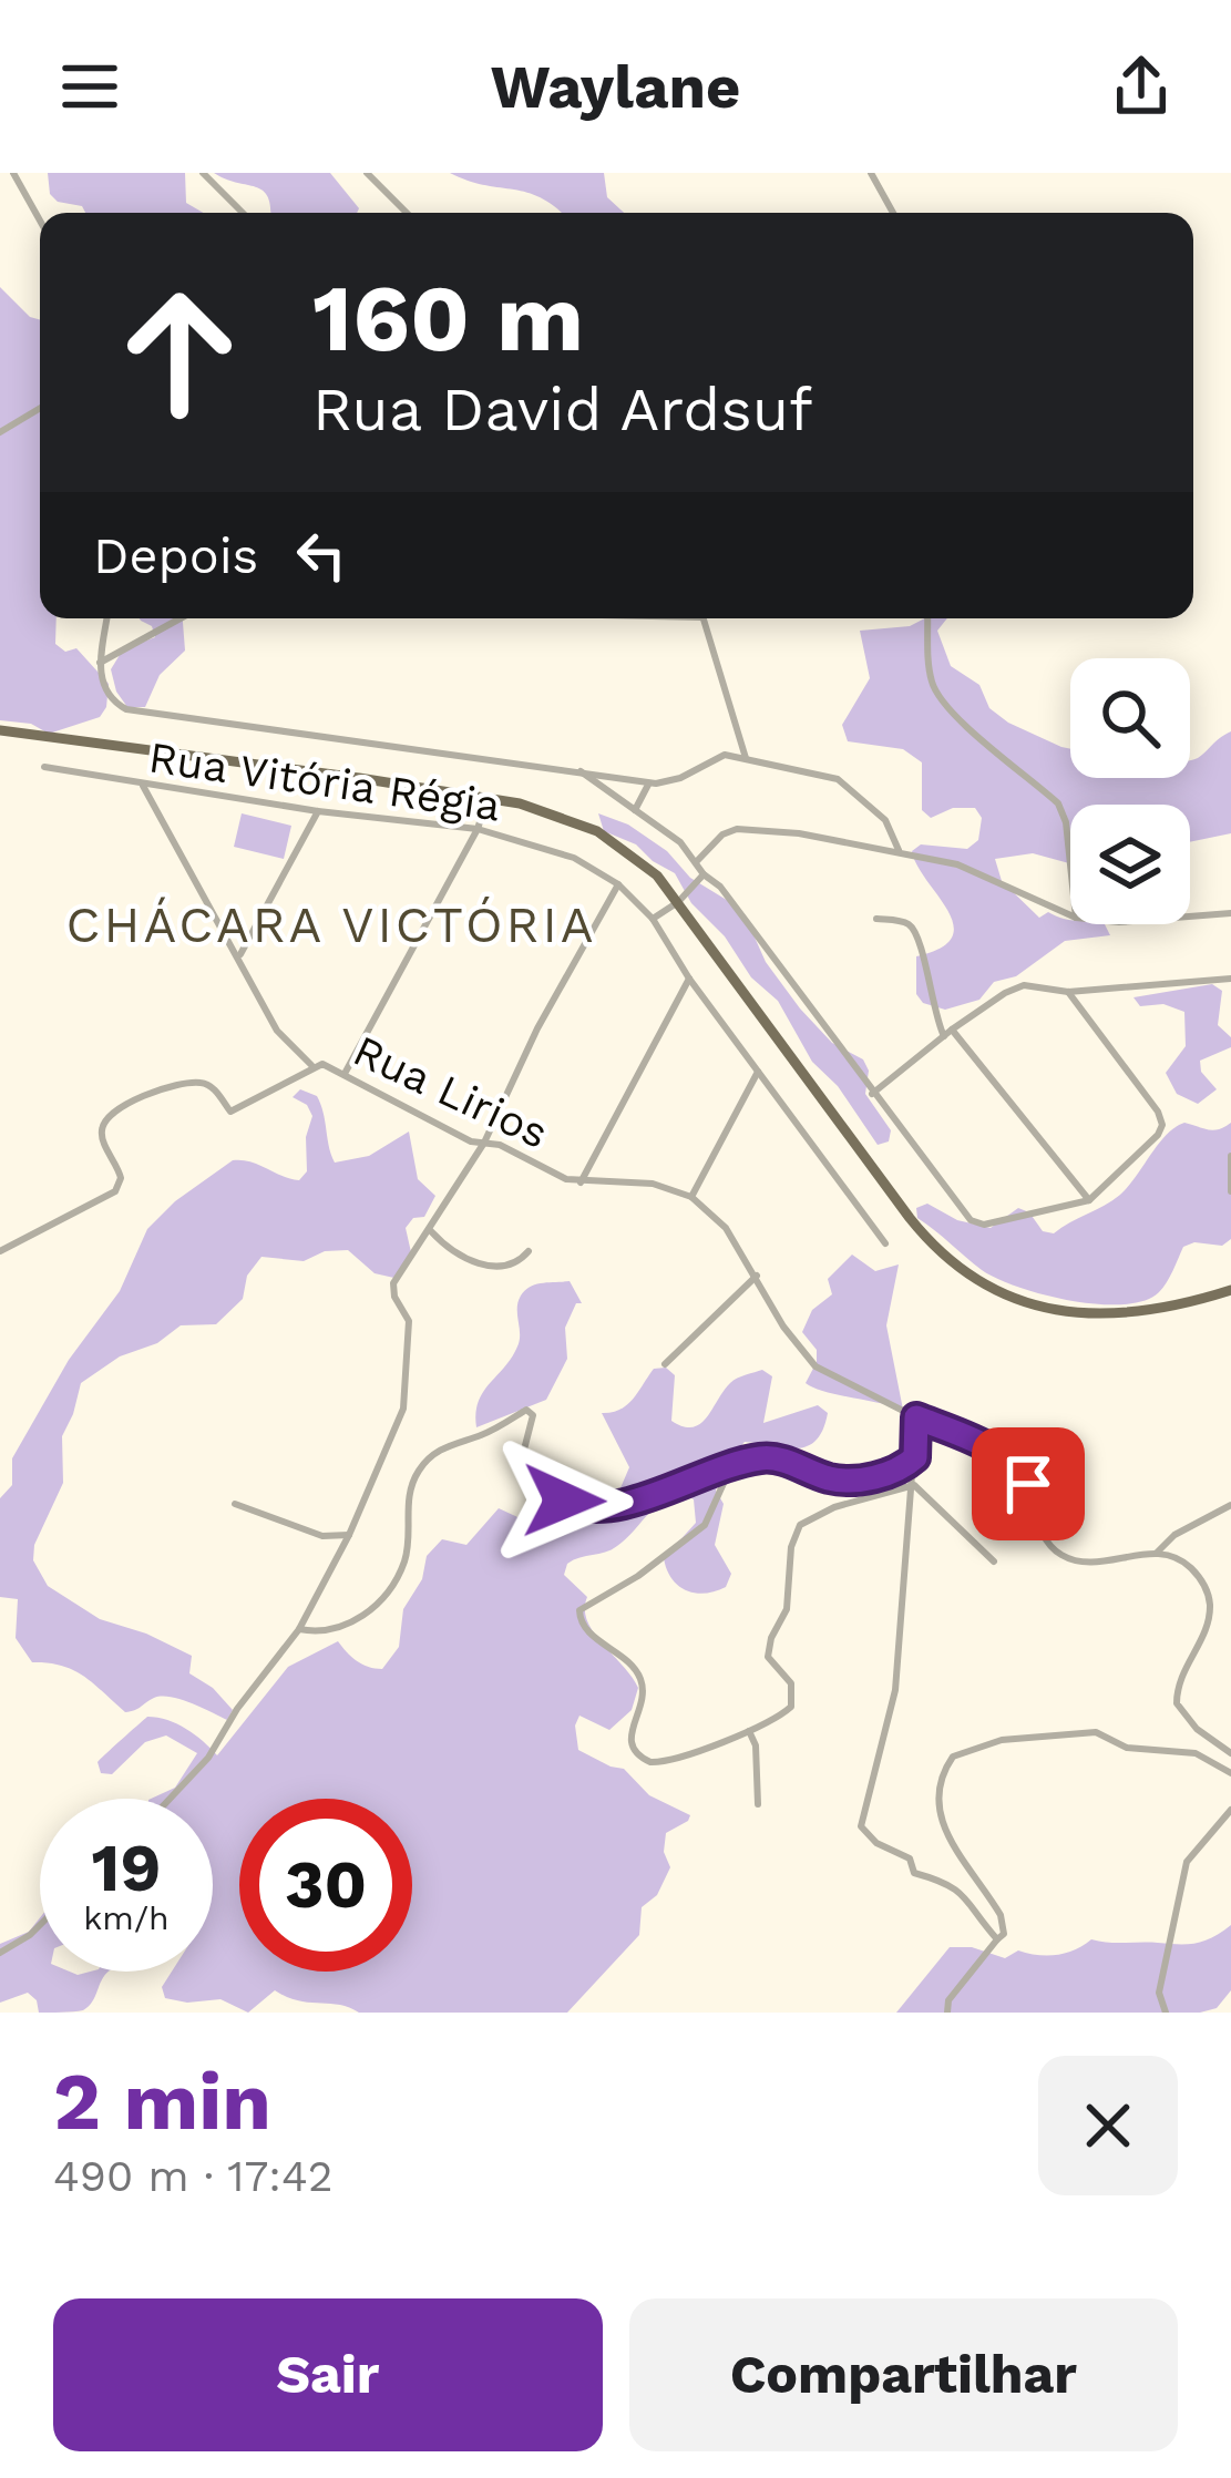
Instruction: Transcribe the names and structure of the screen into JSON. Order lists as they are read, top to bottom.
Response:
{
  "streets": {
    "street": ["Rua Vitória Régia", "Rua Lirios"]
  },
  "crossings": [
    ["Rua Vitória Régia", "Rua Lirios"]
  ],
  "districts": ["CHÁCARA VICTÓRIA"],
  "page": {
    "header": "Waylane",
    "turn": ["160 m", "Rua David Ardsuf"],
    "then": "Depois",
    "speed": "19 km/h",
    "limit": "30",
    "heading": ["2 min", "490 m · 17:42"],
    "buttons": ["Sair", "Compartilhar"]
  }
}
